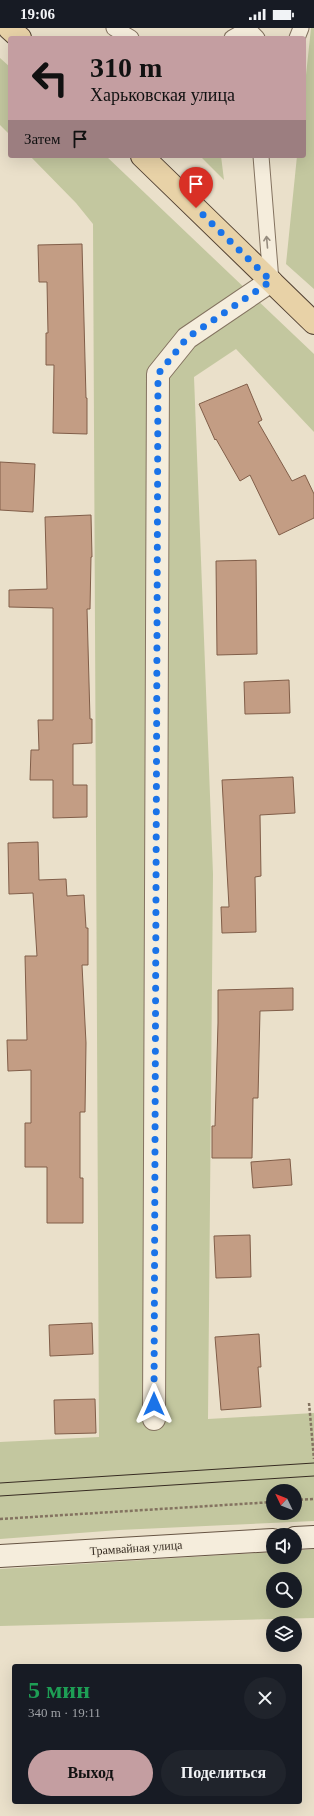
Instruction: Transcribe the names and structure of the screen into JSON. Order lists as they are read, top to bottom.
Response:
{
  "streets": {
    "street": ["Трамвайная улица"]
  },
  "north": "top left",
  "page": {
    "status": "19:06",
    "turn": ["310 m", "Харьковская улица"],
    "then": "Затем",
    "heading": ["5 мин", "340 m · 19:11"],
    "buttons": ["Выход", "Поделиться"]
  }
}
